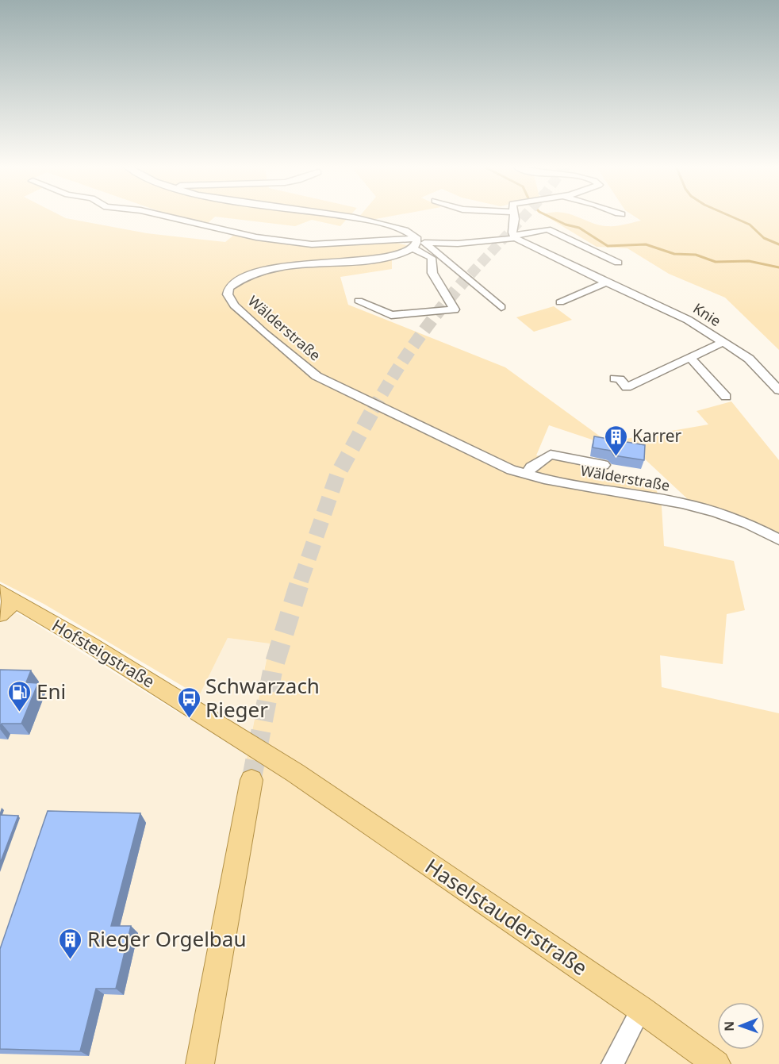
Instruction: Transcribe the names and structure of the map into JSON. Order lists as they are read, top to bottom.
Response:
{
  "streets": {
    "main road": ["Hofsteigstraße", "Haselstauderstraße"],
    "street": ["Knie", "Wälderstraße"]
  },
  "crossings": [
    ["Hofsteigstraße", "Haselstauderstraße"]
  ],
  "places": {
    "building": ["Karrer", "Rieger Orgelbau"],
    "fuel station": ["Eni"],
    "bus stop": ["Schwarzach Rieger"]
  },
  "north": "left"
}
